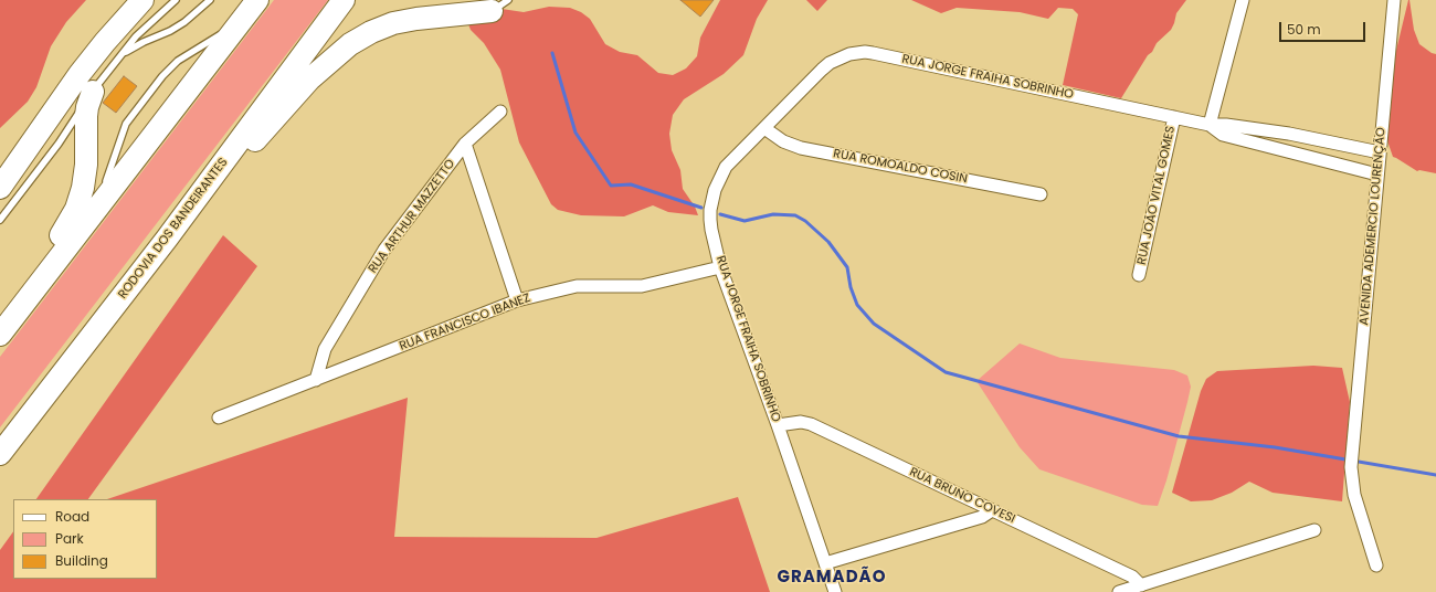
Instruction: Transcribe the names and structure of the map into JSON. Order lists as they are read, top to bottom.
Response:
{
  "streets": {
    "highway": ["RODOVIA DOS BANDEIRANTES"],
    "street": [
      "RUA JORGE FRAIHA SOBRINHO",
      "RUA ROMOALDO COSIN",
      "RUA JOÃO VITAL GOMES",
      "RUA ARTHUR MAZZETTO",
      "AVENIDA ADEMERCIO LOURENÇÃO",
      "RUA FRANCISCO IBANEZ",
      "RUA BRUNO COVESI"
    ]
  },
  "crossings": [
    ["RUA JORGE FRAIHA SOBRINHO", "RUA ROMOALDO COSIN"],
    ["RUA JORGE FRAIHA SOBRINHO", "RUA JOÃO VITAL GOMES"],
    ["RUA JORGE FRAIHA SOBRINHO", "RUA FRANCISCO IBANEZ"],
    ["RUA JORGE FRAIHA SOBRINHO", "RUA BRUNO COVESI"],
    ["RUA ARTHUR MAZZETTO", "RUA FRANCISCO IBANEZ"]
  ],
  "districts": ["GRAMADÃO"],
  "legend": ["Road", "Park", "Building"],
  "scale_bar": "50 m"
}
